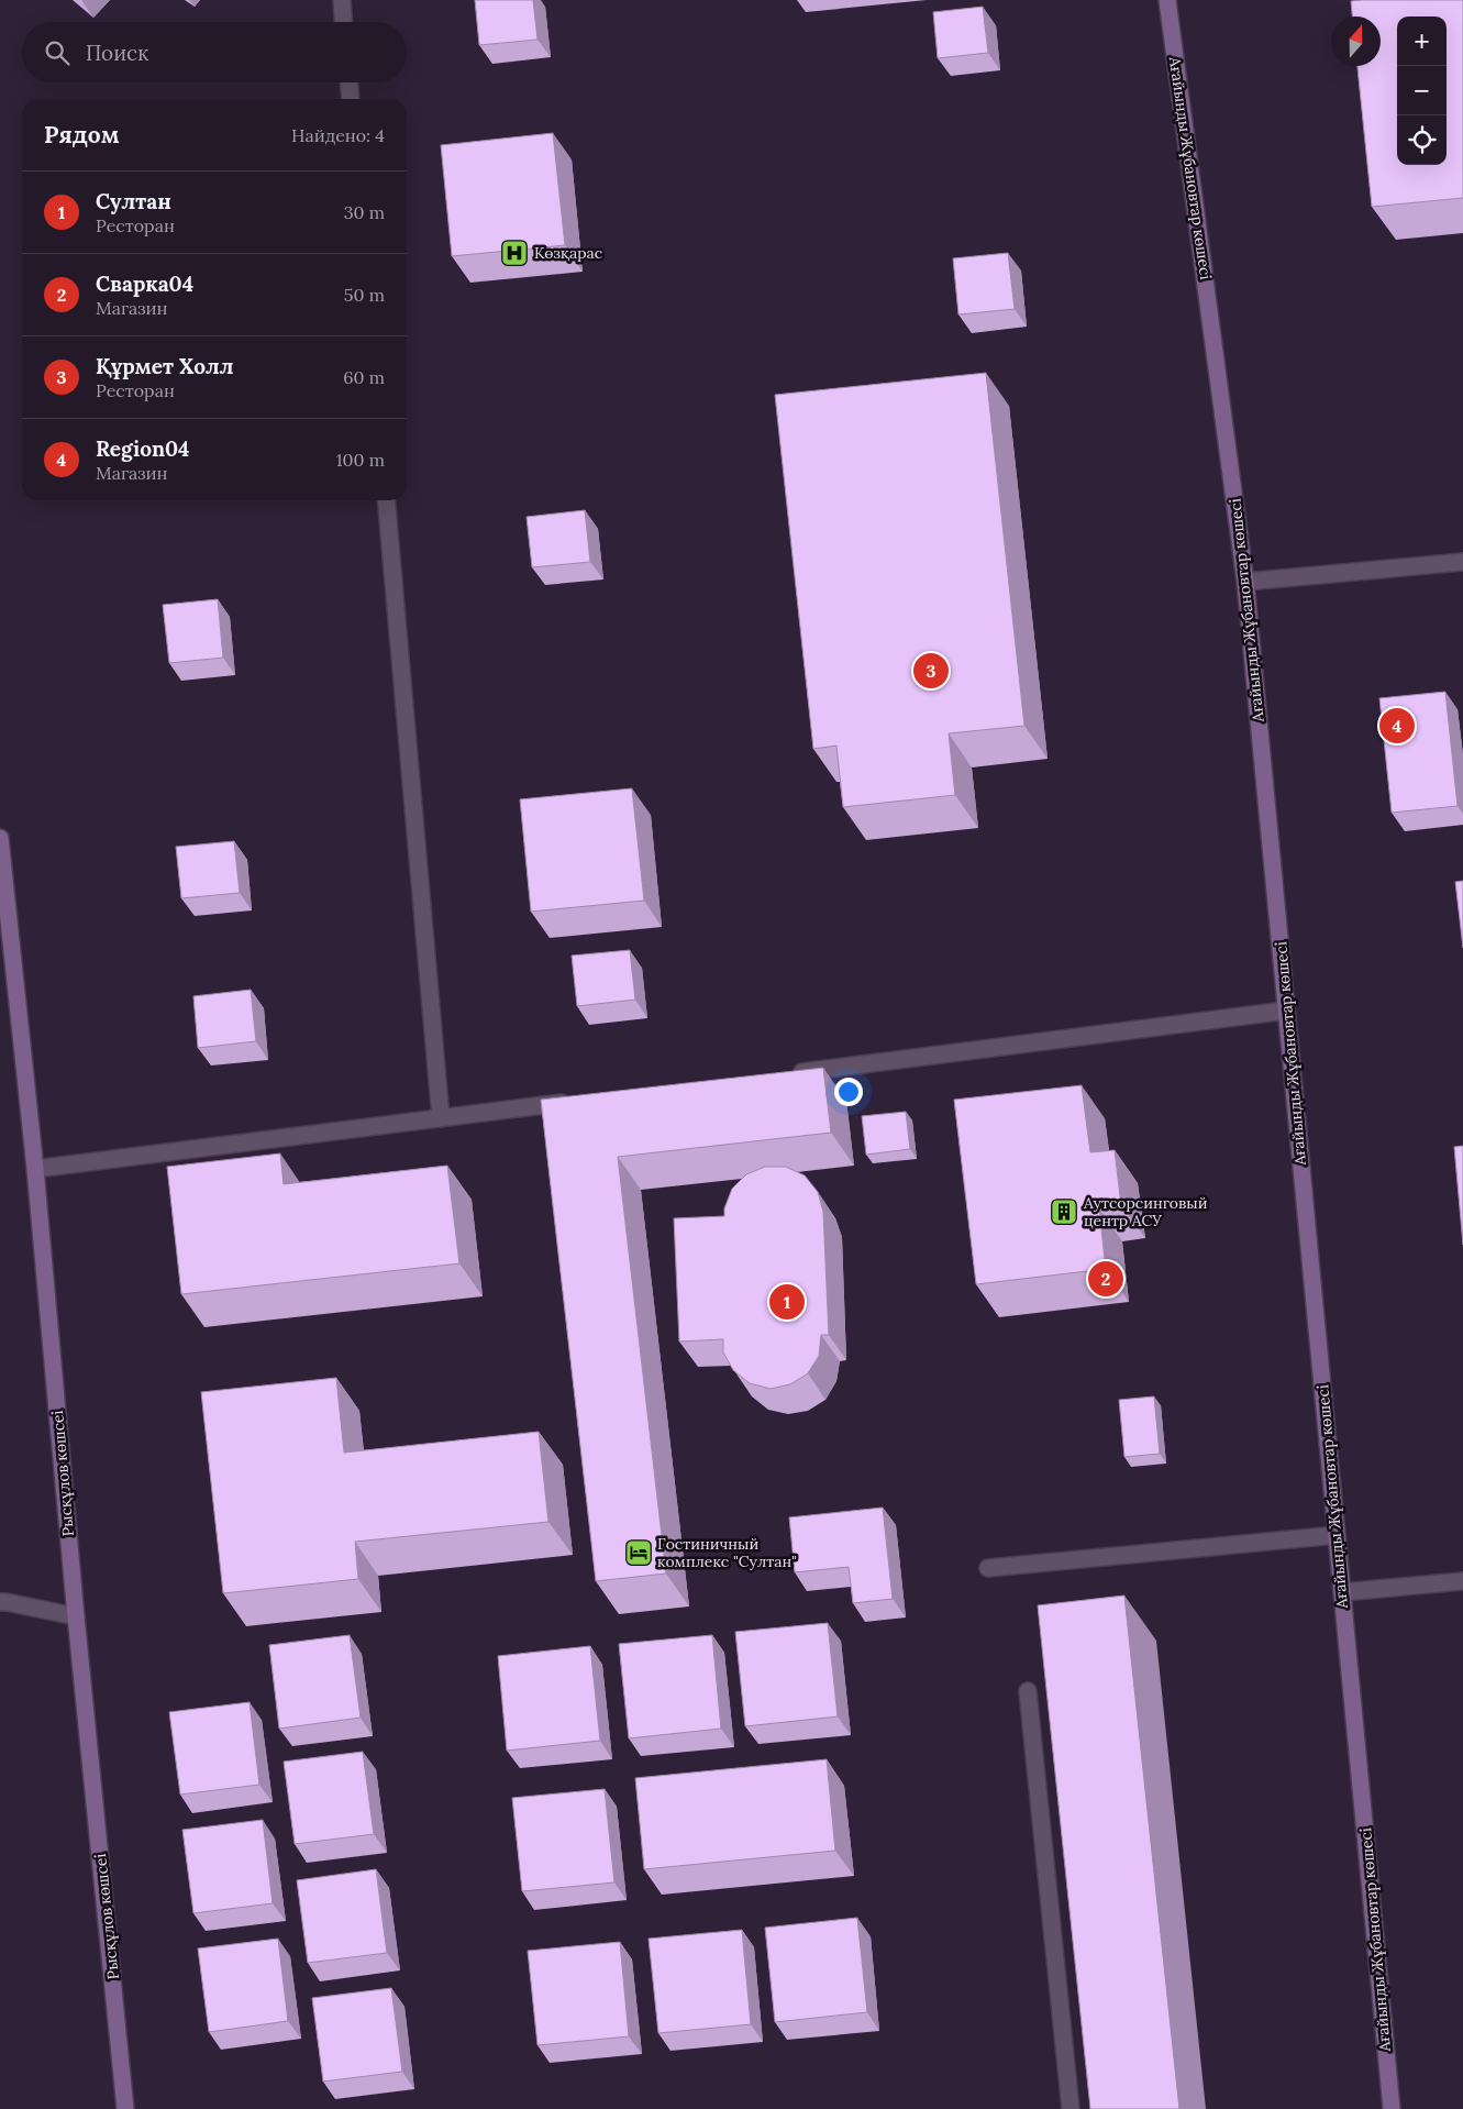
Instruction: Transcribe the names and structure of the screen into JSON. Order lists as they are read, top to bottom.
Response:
{
  "streets": {
    "street": ["Ағайынды Жұбановтар көшесі", "Рысқұлов көшсеі"]
  },
  "places": {
    "hospital": ["Көзқарас"],
    "building": ["Аутсорсинговый центр АСУ"],
    "hotel": ["Гостиничный комплекс \"Султан\""]
  },
  "north": "top",
  "page": {
    "map_buttons": ["+", "−"],
    "search": "Поиск",
    "heading": ["Рядом", "Найдено: 4"],
    "list": [
      {
        "mark": "1",
        "name": "Султан",
        "note": "Ресторан",
        "value": "30 m"
      },
      {
        "mark": "2",
        "name": "Сварка04",
        "note": "Магазин",
        "value": "50 m"
      },
      {
        "mark": "3",
        "name": "Құрмет Холл",
        "note": "Ресторан",
        "value": "60 m"
      },
      {
        "mark": "4",
        "name": "Region04",
        "note": "Магазин",
        "value": "100 m"
      }
    ],
    "pins": [
      "3",
      "4",
      "2",
      "1"
    ]
  }
}
